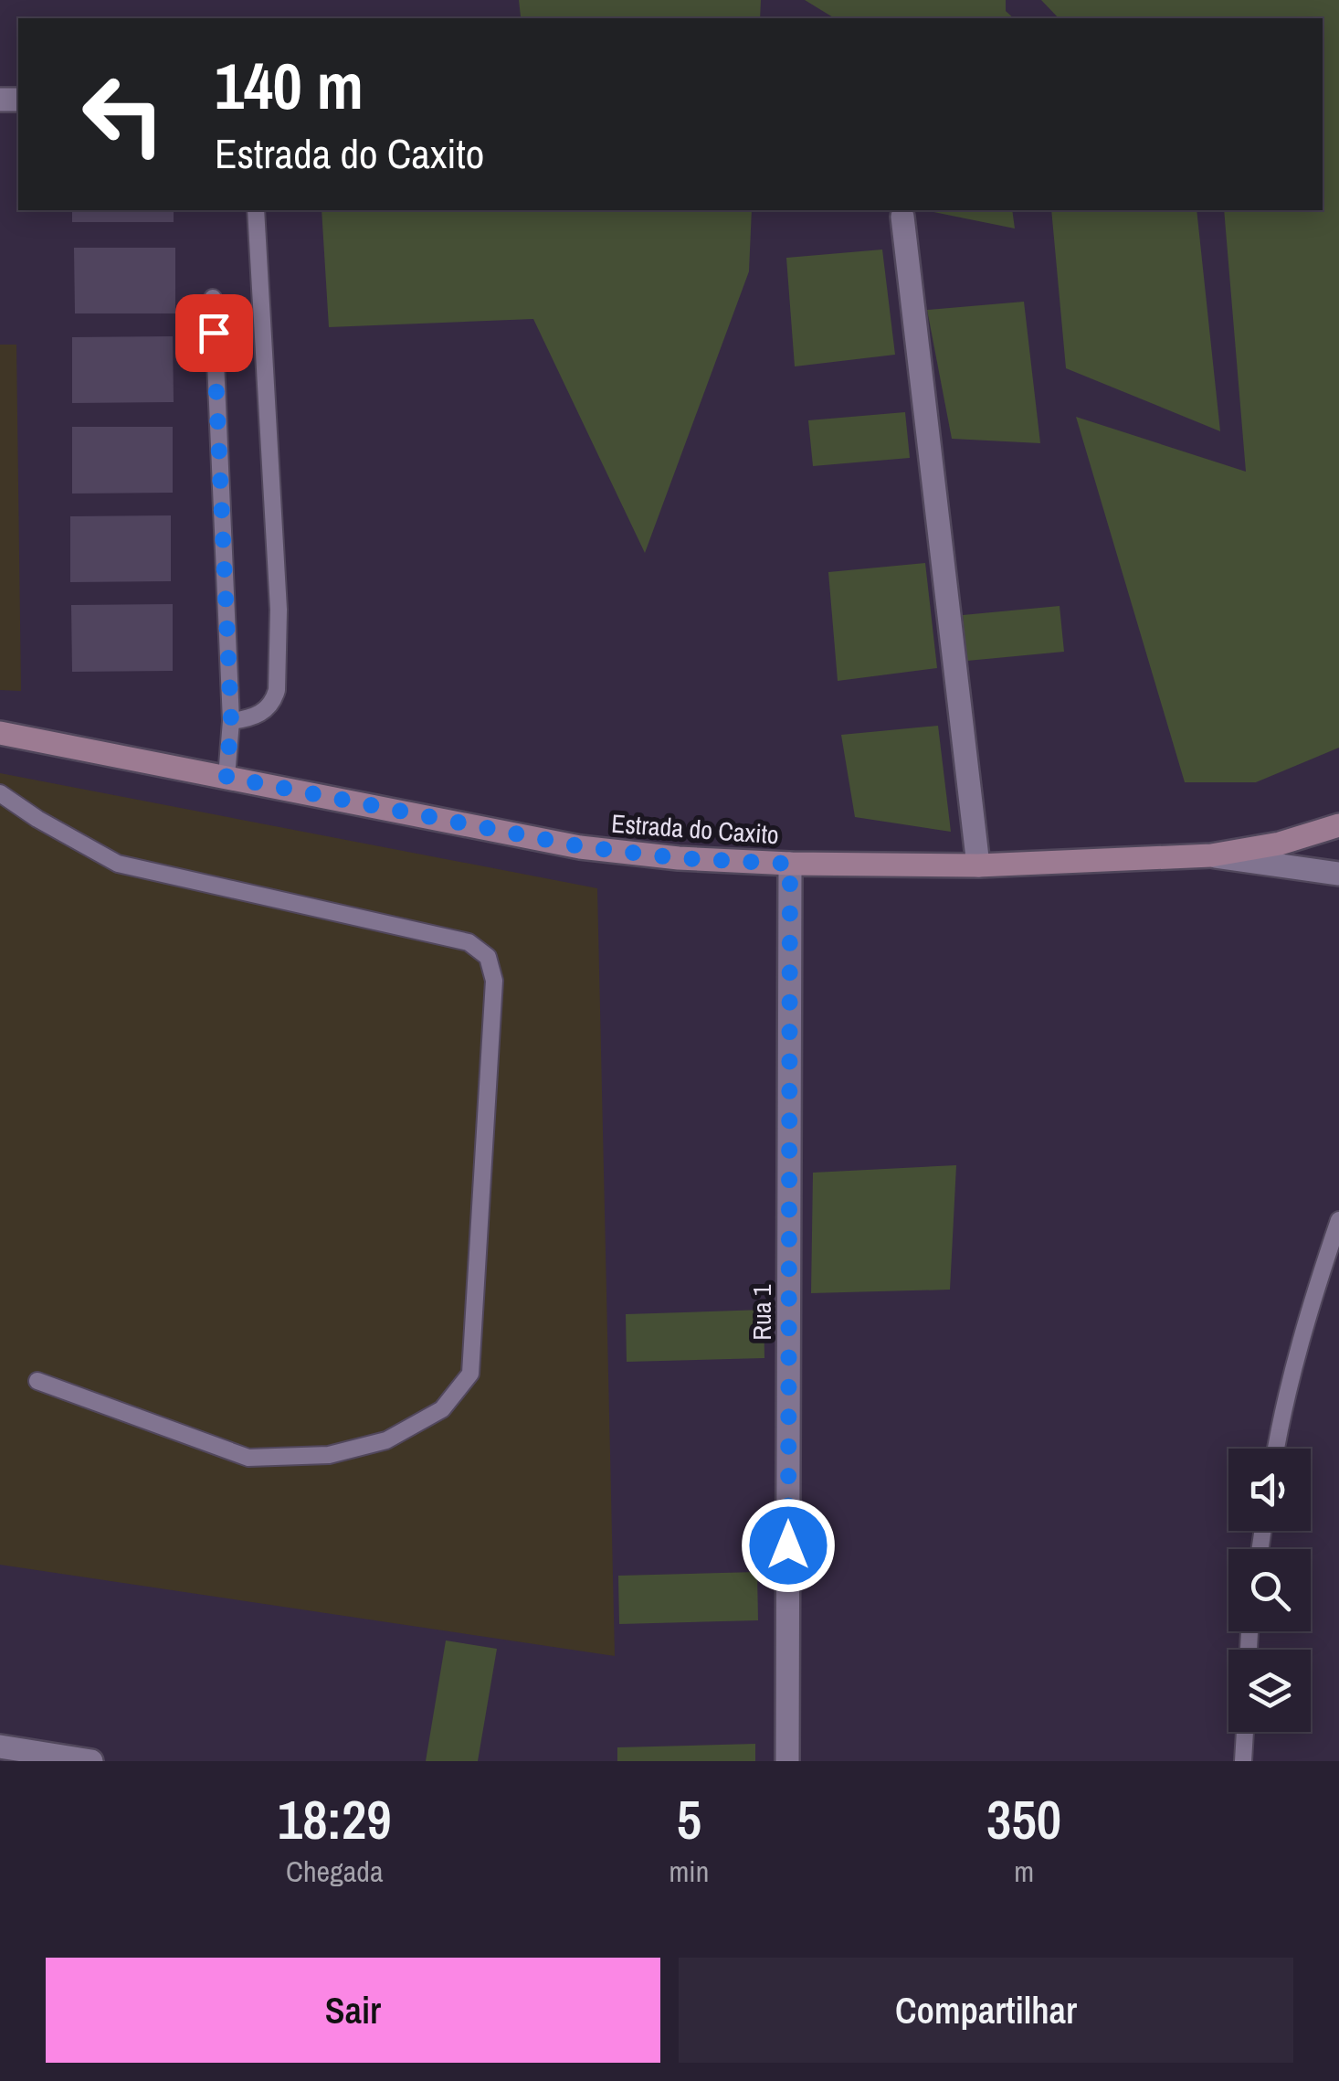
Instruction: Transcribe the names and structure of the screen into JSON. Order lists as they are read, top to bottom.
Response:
{
  "streets": {
    "main road": ["Estrada do Caxito"],
    "street": ["Rua 1"]
  },
  "crossings": [
    ["Estrada do Caxito", "Rua 1"]
  ],
  "page": {
    "turn": ["140 m", "Estrada do Caxito"],
    "eta": [
      "18:29",
      "Chegada",
      "5",
      "min",
      "350",
      "m"
    ],
    "buttons": ["Sair", "Compartilhar"]
  }
}
